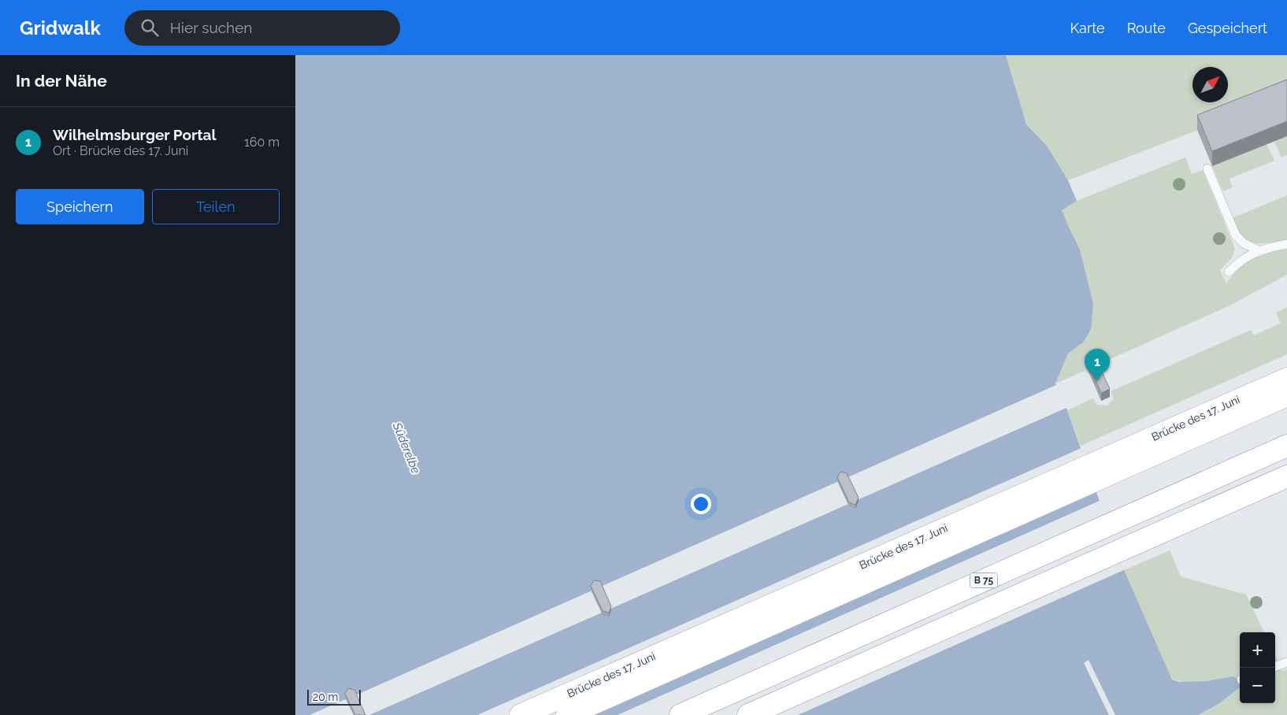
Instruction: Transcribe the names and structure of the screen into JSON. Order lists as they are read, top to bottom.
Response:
{
  "streets": {
    "main road": ["Brücke des 17. Juni", "B 75"]
  },
  "water": ["Süderelbe"],
  "scale_bar": "20 m",
  "north": "top right",
  "page": {
    "header": "Gridwalk",
    "search": "Hier suchen",
    "nav": ["Karte", "Route", "Gespeichert"],
    "heading": "In der Nähe",
    "list": [
      {
        "mark": "1",
        "name": "Wilhelmsburger Portal",
        "note": "Ort · Brücke des 17. Juni",
        "value": "160 m"
      }
    ],
    "buttons": ["Speichern", "Teilen"],
    "pins": "1",
    "map_buttons": ["+", "−"],
    "scale": "20 m"
  }
}
